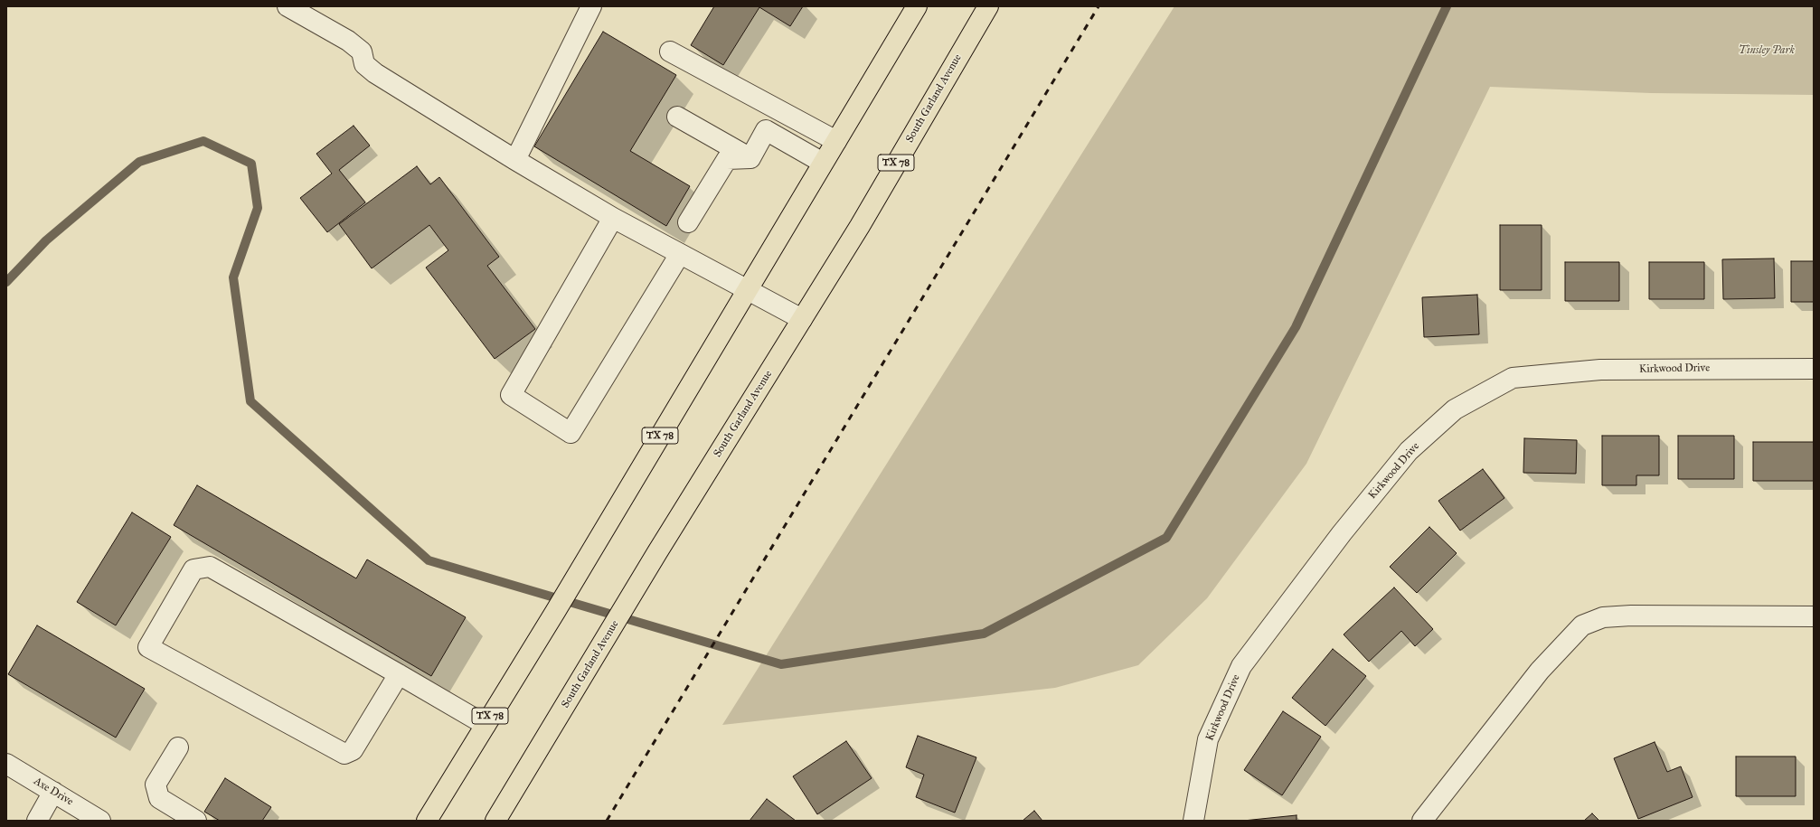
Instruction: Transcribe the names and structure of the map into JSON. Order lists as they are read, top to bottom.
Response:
{
  "streets": {
    "main road": ["South Garland Avenue", "TX 78"],
    "street": ["Kirkwood Drive", "Axe Drive"]
  },
  "parks": ["Tinsley Park"]
}
